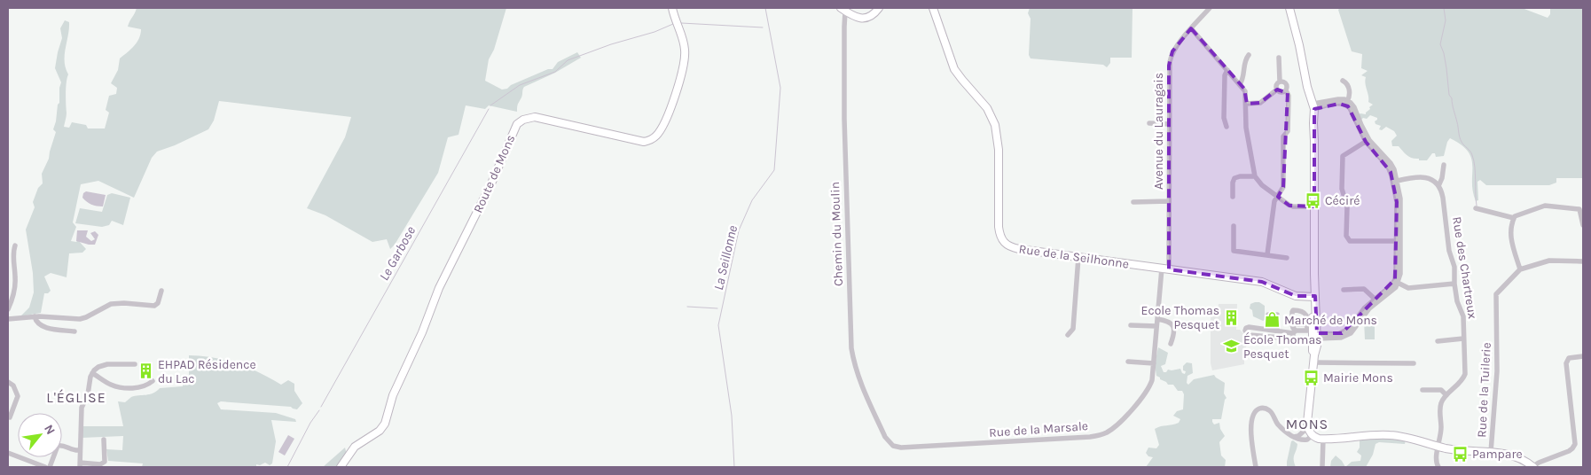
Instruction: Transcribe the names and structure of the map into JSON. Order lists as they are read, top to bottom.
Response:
{
  "streets": {
    "street": [
      "Avenue du Lauragais",
      "Route de Mons",
      "Chemin du Moulin",
      "Rue de la Seilhonne",
      "Rue des Chartreux",
      "Rue de la Tuilerie",
      "Rue de la Marsale"
    ]
  },
  "crossings": [
    ["Avenue du Lauragais", "Rue de la Seilhonne"],
    ["Avenue du Lauragais", "Rue de la Marsale"],
    ["Chemin du Moulin", "Rue de la Marsale"],
    ["Rue de la Seilhonne", "Rue de la Marsale"]
  ],
  "districts": ["L'ÉGLISE", "MONS"],
  "water": ["Le Garbose", "La Seillonne"],
  "places": {
    "bus stop": ["Céciré", "Mairie Mons", "Pampare"],
    "building": ["Ecole Thomas Pesquet", "EHPAD Résidence du Lac"],
    "shop": ["Marché de Mons"],
    "school or university": ["École Thomas Pesquet"]
  },
  "north": "top right"
}
